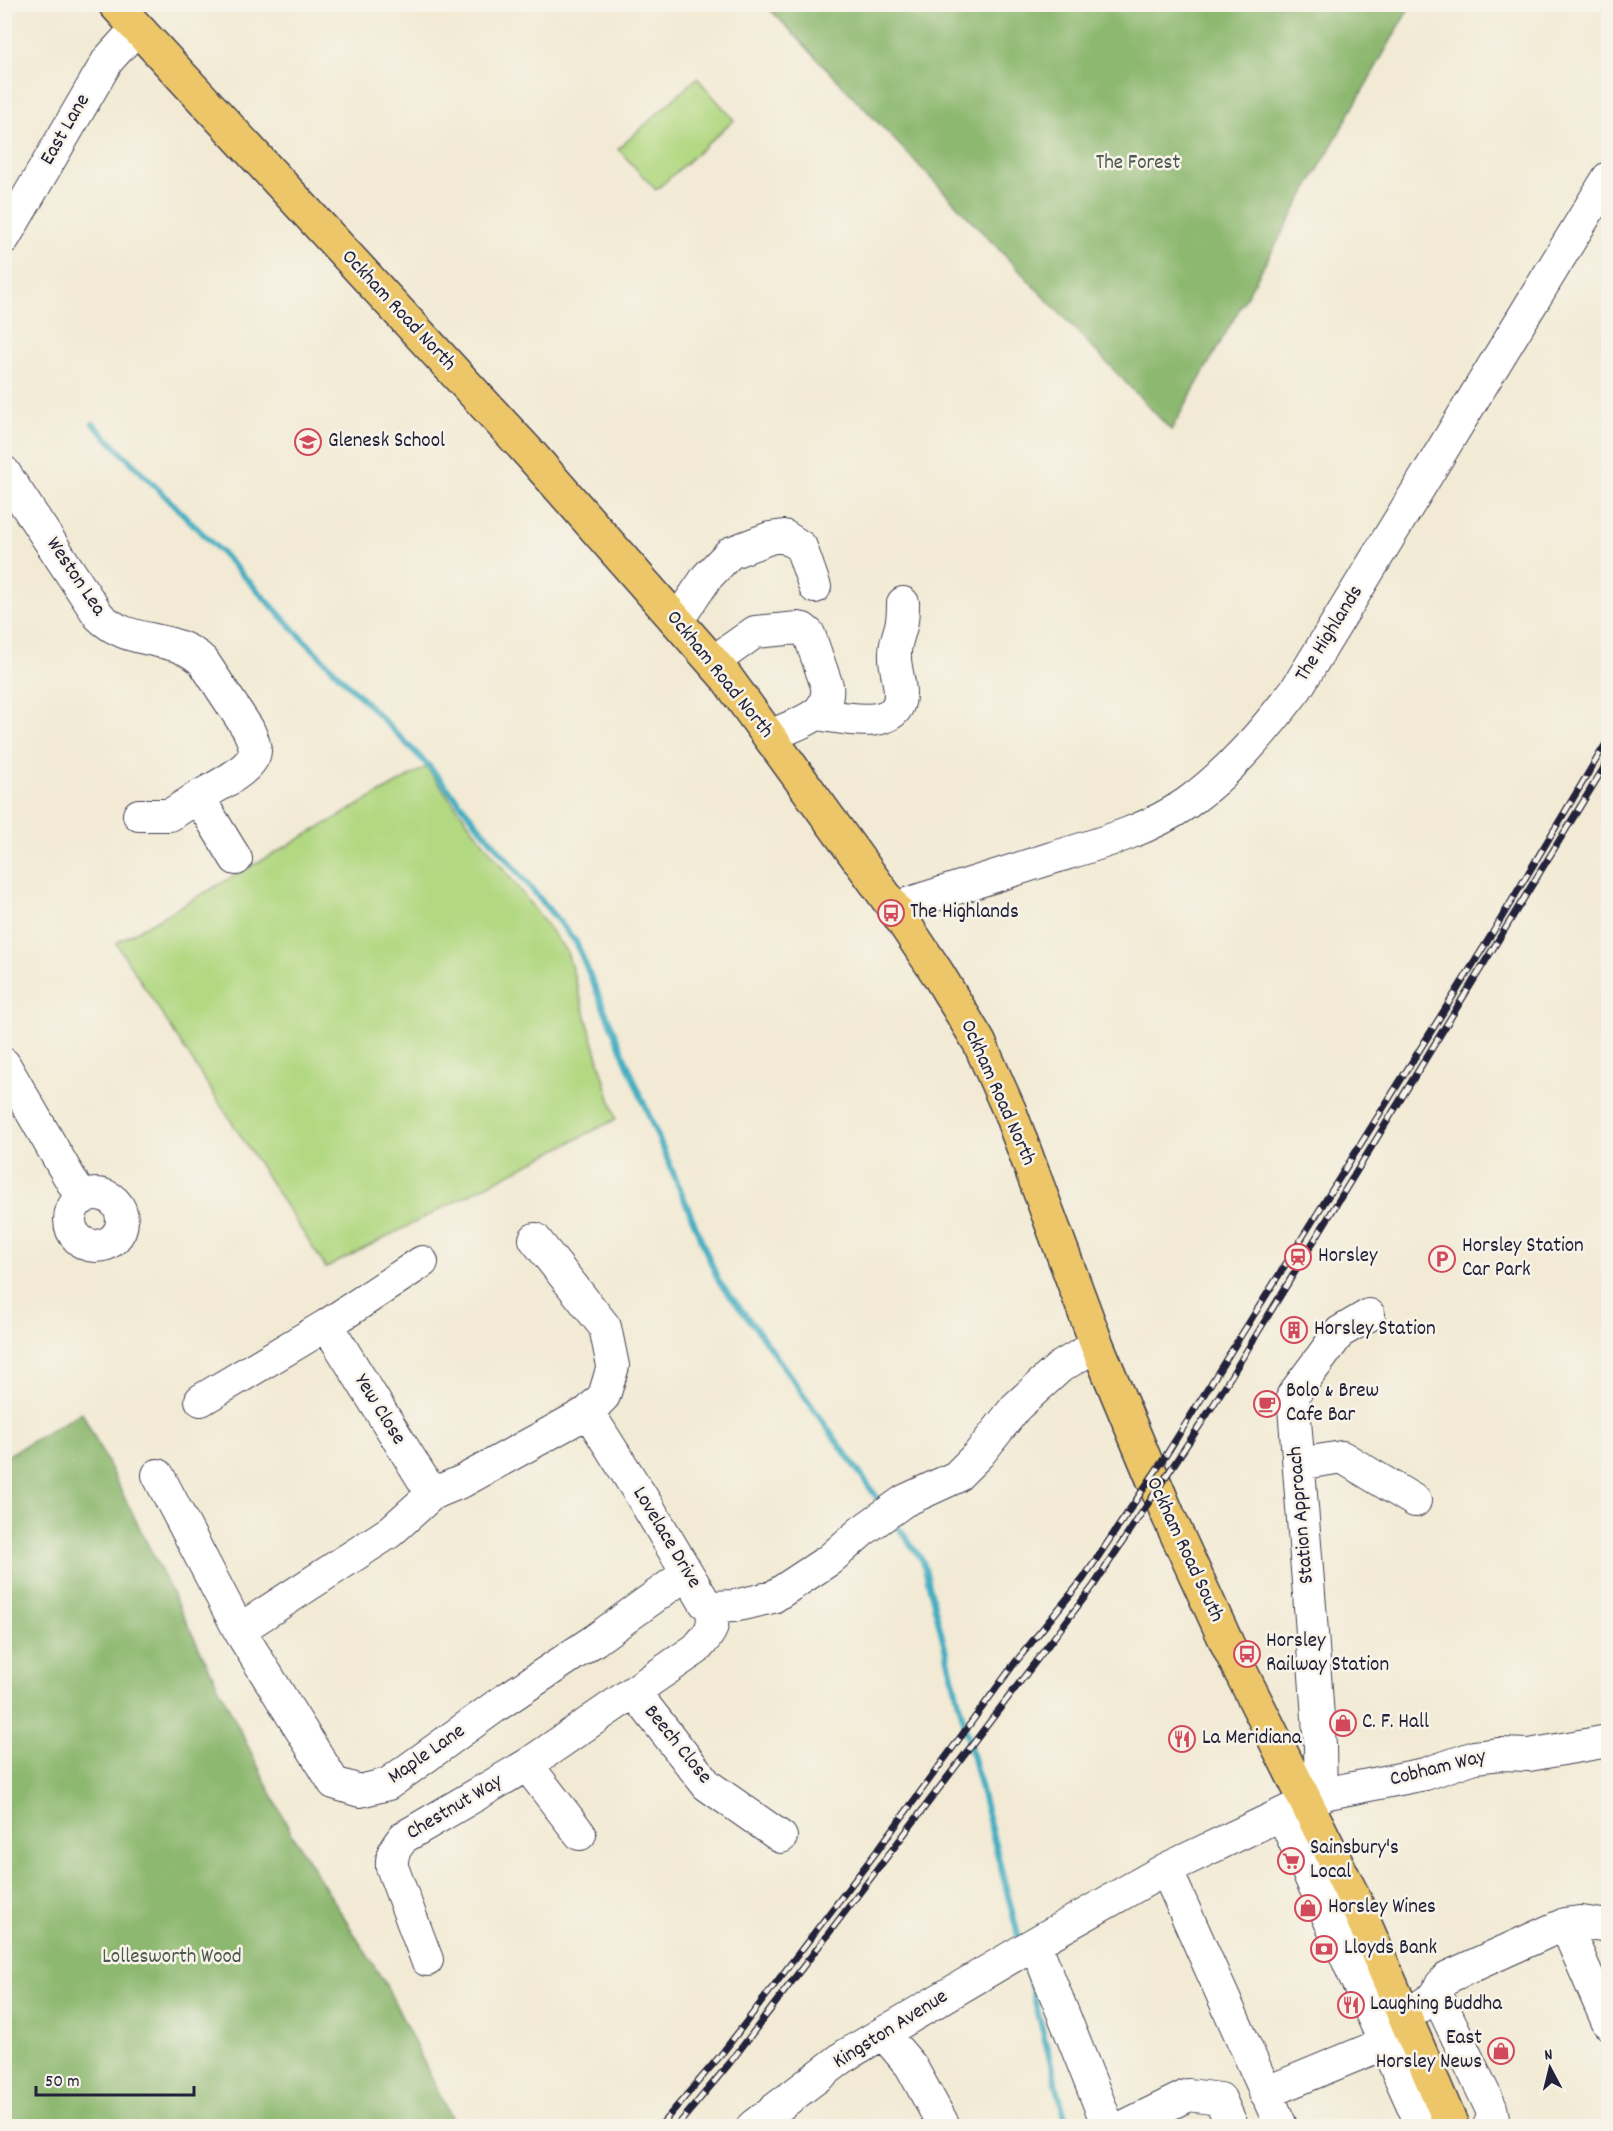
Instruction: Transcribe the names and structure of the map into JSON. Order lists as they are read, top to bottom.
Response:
{
  "streets": {
    "main road": ["Ockham Road North", "Ockham Road South"],
    "street": [
      "East Lane",
      "Weston Lea",
      "The Highlands",
      "Yew Close",
      "Station Approach",
      "Lovelace Drive",
      "Beech Close",
      "Maple Lane",
      "Cobham Way",
      "Chestnut Way",
      "Kingston Avenue"
    ]
  },
  "crossings": [
    ["East Lane", "Ockham Road North"],
    ["Ockham Road North", "The Highlands"],
    ["Ockham Road North", "Lovelace Drive"],
    ["Ockham Road North", "Ockham Road South"],
    ["Station Approach", "Ockham Road South"],
    ["Station Approach", "Cobham Way"],
    ["Station Approach", "Kingston Avenue"],
    ["Lovelace Drive", "Maple Lane"],
    ["Lovelace Drive", "Chestnut Way"],
    ["Ockham Road South", "Cobham Way"],
    ["Ockham Road South", "Kingston Avenue"],
    ["Beech Close", "Chestnut Way"],
    ["Cobham Way", "Kingston Avenue"]
  ],
  "parks": ["The Forest", "Lollesworth Wood"],
  "places": {
    "school or university": ["Glenesk School"],
    "bus stop": ["The Highlands", "Horsley Railway Station"],
    "station": ["Horsley"],
    "parking": ["Horsley Station Car Park"],
    "building": ["Horsley Station"],
    "cafe": ["Bolo & Brew Cafe Bar"],
    "shop": ["C. F. Hall", "Horsley Wines", "East Horsley News"],
    "restaurant": ["La Meridiana", "Laughing Buddha"],
    "supermarket": ["Sainsbury's Local"],
    "bank": ["Lloyds Bank"]
  },
  "scale_bar": "50 m",
  "north": "top"
}
